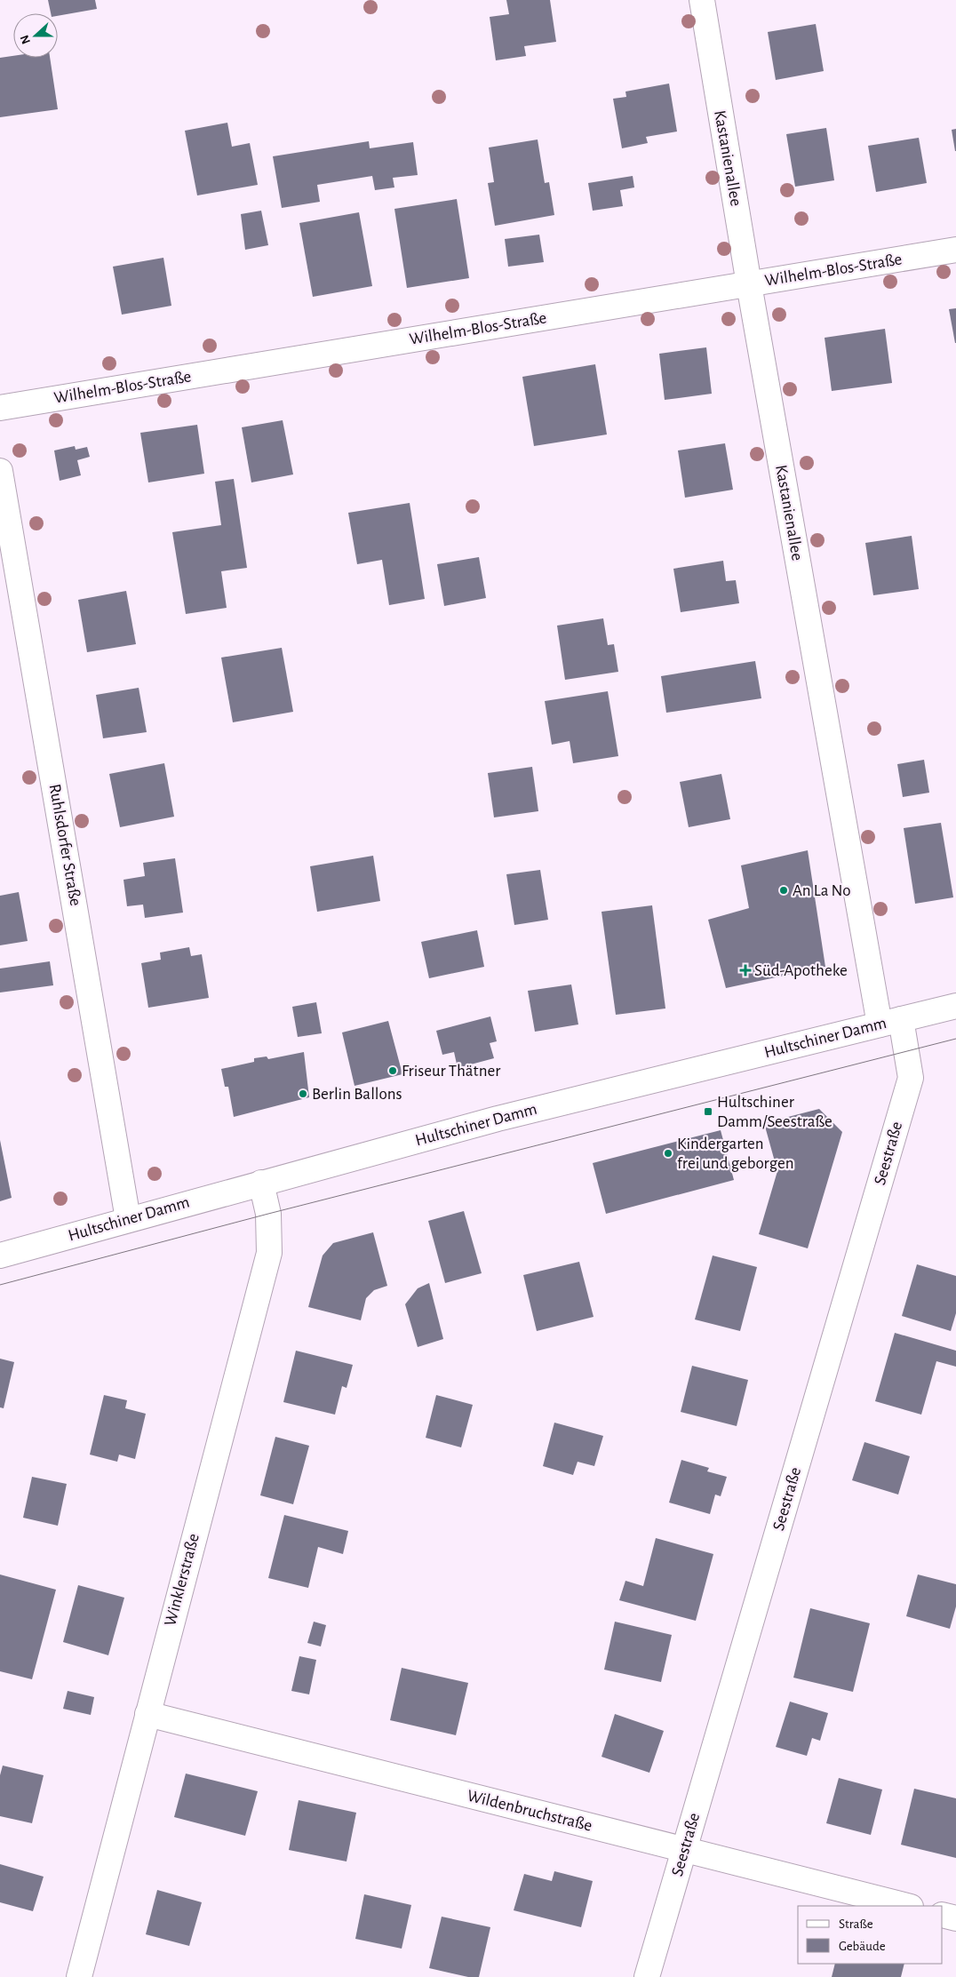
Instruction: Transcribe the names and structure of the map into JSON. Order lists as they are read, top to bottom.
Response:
{
  "streets": {
    "street": [
      "Kastanienallee",
      "Wilhelm-Blos-Straße",
      "Ruhlsdorfer Straße",
      "Hultschiner Damm",
      "Seestraße",
      "Winklerstraße",
      "Wildenbruchstraße"
    ]
  },
  "crossings": [
    ["Kastanienallee", "Wilhelm-Blos-Straße"],
    ["Kastanienallee", "Hultschiner Damm"],
    ["Kastanienallee", "Seestraße"],
    ["Ruhlsdorfer Straße", "Hultschiner Damm"],
    ["Hultschiner Damm", "Seestraße"],
    ["Hultschiner Damm", "Winklerstraße"],
    ["Seestraße", "Wildenbruchstraße"],
    ["Winklerstraße", "Wildenbruchstraße"]
  ],
  "places": {
    "other": [
      "An La No",
      "Friseur Thätner",
      "Berlin Ballons",
      "Kindergarten frei und geborgen"
    ],
    "health": ["Süd-Apotheke"],
    "transit": ["Hultschiner Damm/Seestraße"]
  },
  "legend": ["Straße", "Gebäude"],
  "north": "left"
}
